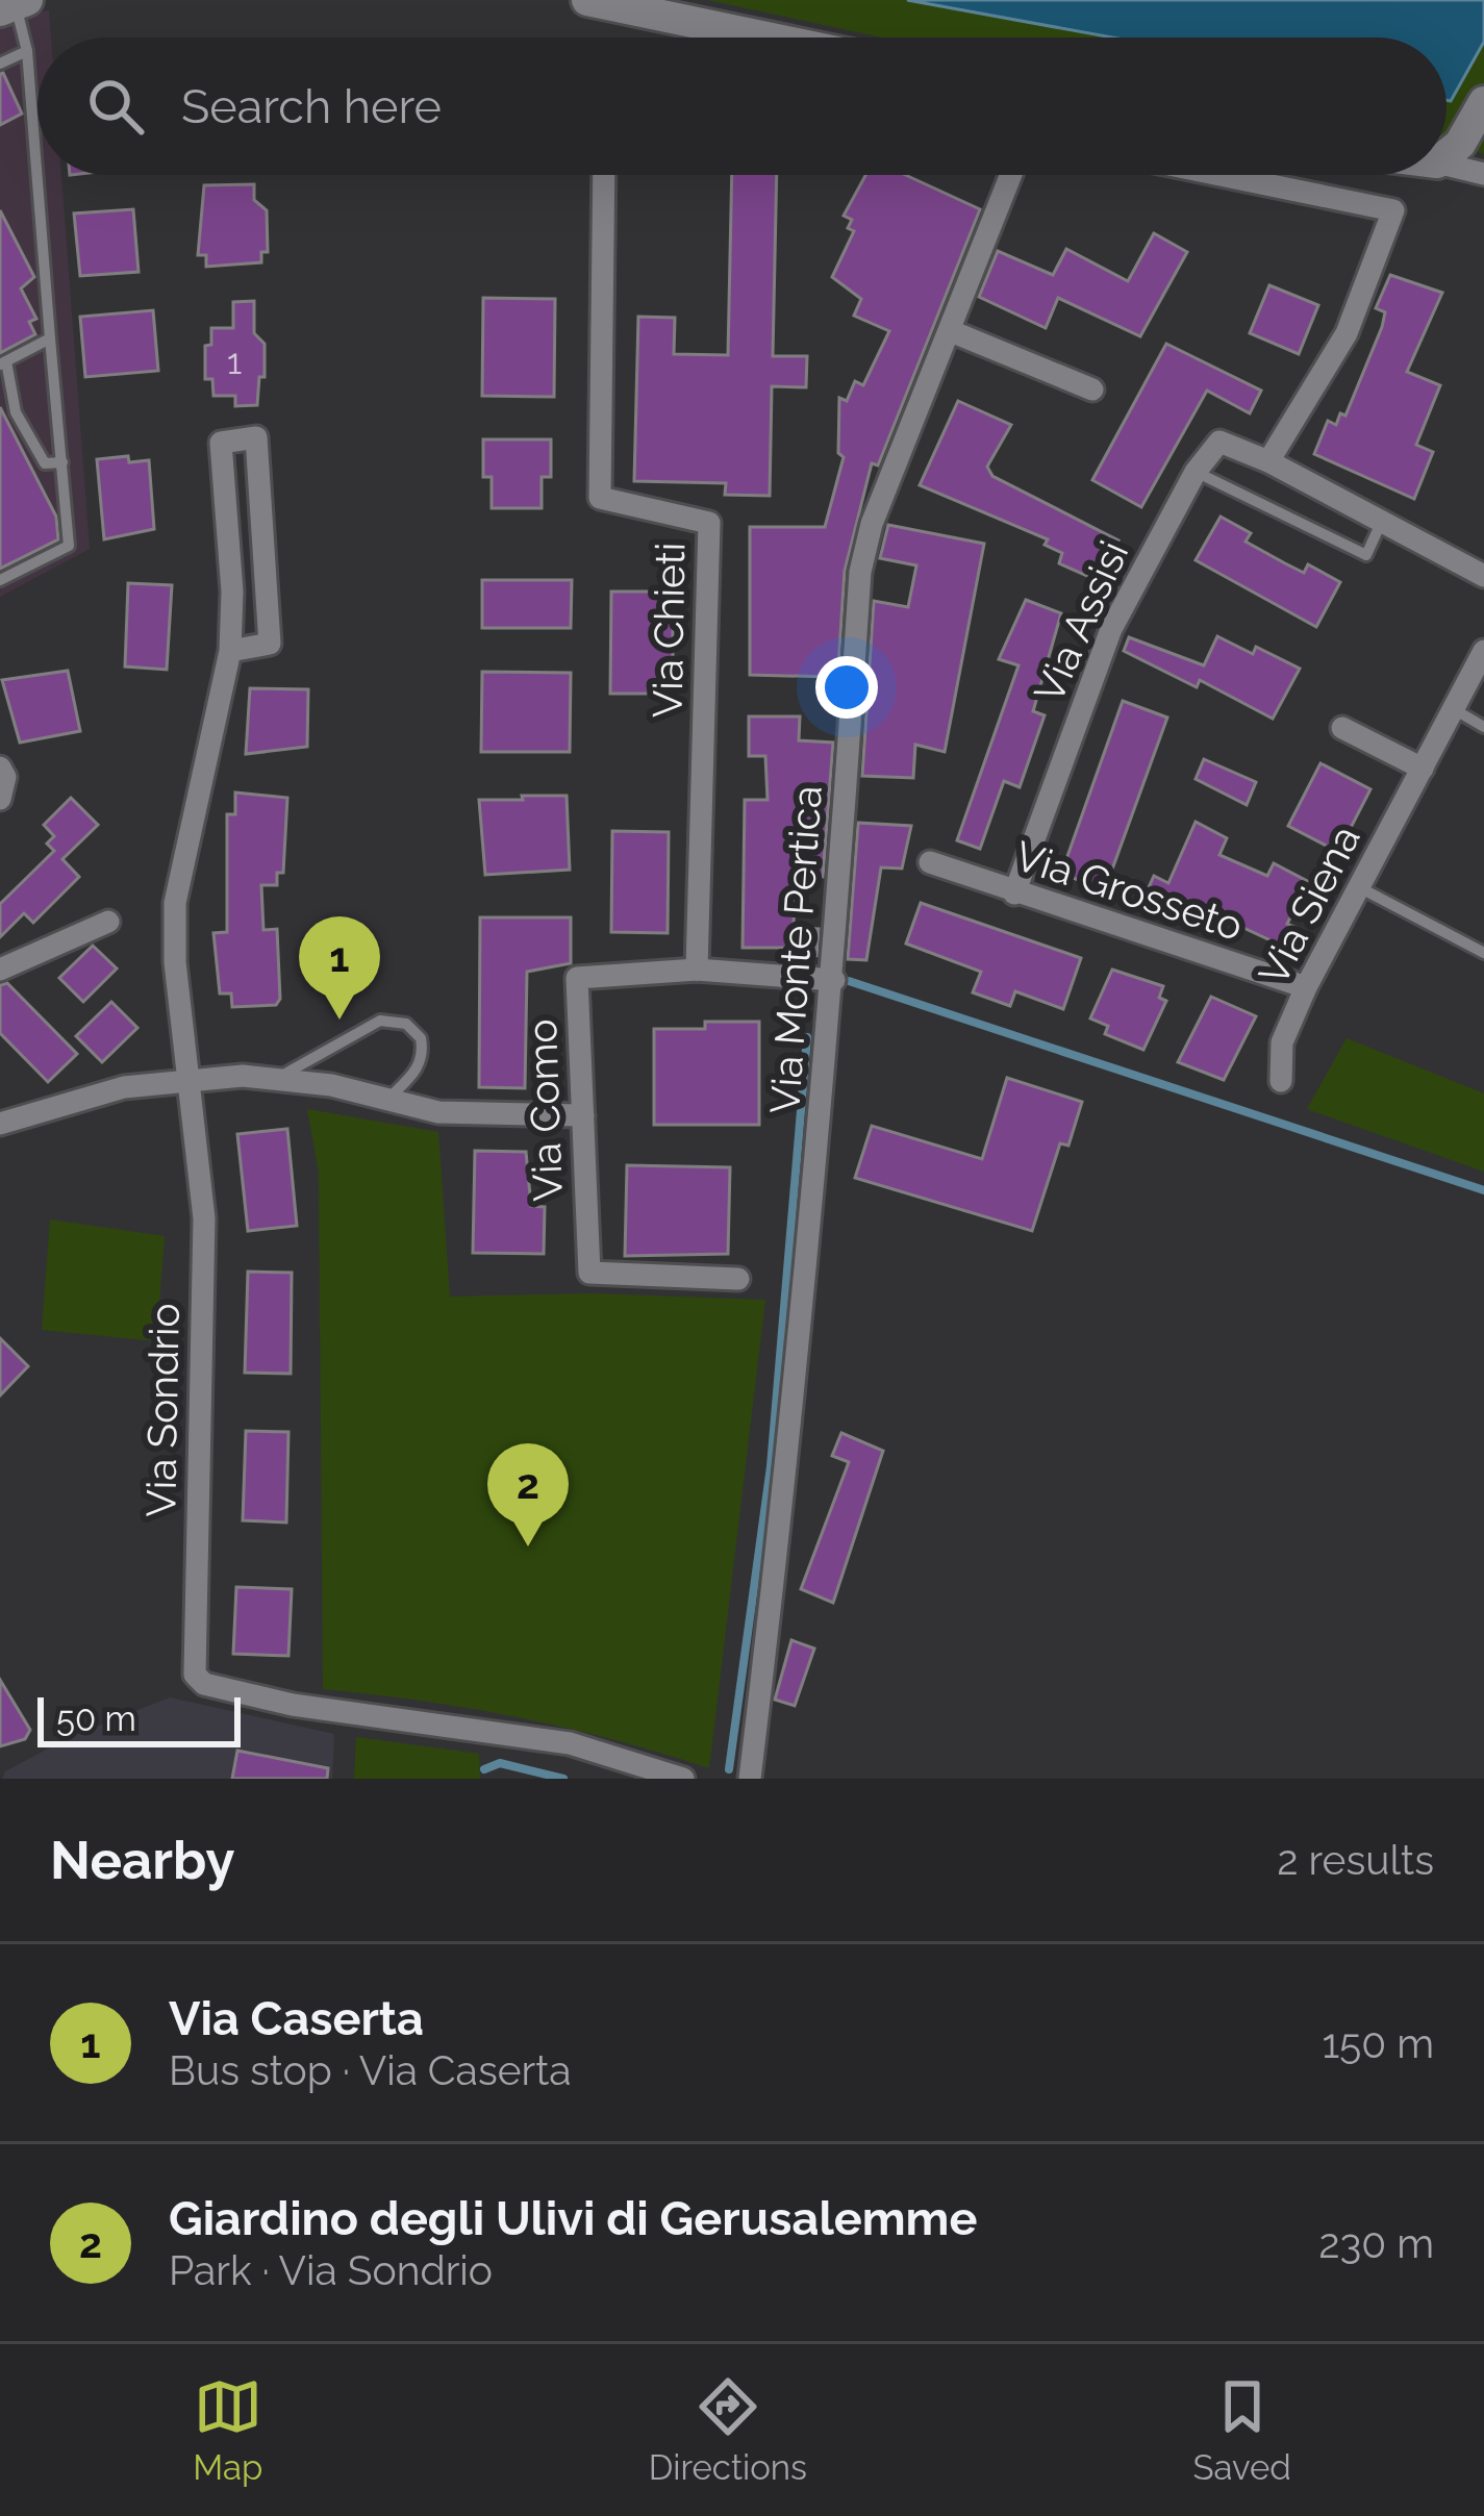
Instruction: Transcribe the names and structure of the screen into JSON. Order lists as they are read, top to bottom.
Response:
{
  "streets": {
    "street": [
      "Via Assisi",
      "Via Chieti",
      "Via Grosseto",
      "Via Siena",
      "Via Monte Pertica",
      "Via Como",
      "Via Sondrio"
    ]
  },
  "crossings": [
    ["Via Assisi", "Via Grosseto"],
    ["Via Chieti", "Via Como"],
    ["Via Grosseto", "Via Siena"],
    ["Via Monte Pertica", "Via Como"]
  ],
  "house_numbers": ["1"],
  "scale_bar": "50 m",
  "page": {
    "search": "Search here",
    "pins": ["1", "2"],
    "scale": "50 m",
    "heading": ["Nearby", "2 results"],
    "list": [
      {
        "mark": "1",
        "name": "Via Caserta",
        "note": "Bus stop · Via Caserta",
        "value": "150 m"
      },
      {
        "mark": "2",
        "name": "Giardino degli Ulivi di Gerusalemme",
        "note": "Park · Via Sondrio",
        "value": "230 m"
      }
    ],
    "nav": ["Map", "Directions", "Saved"]
  }
}
